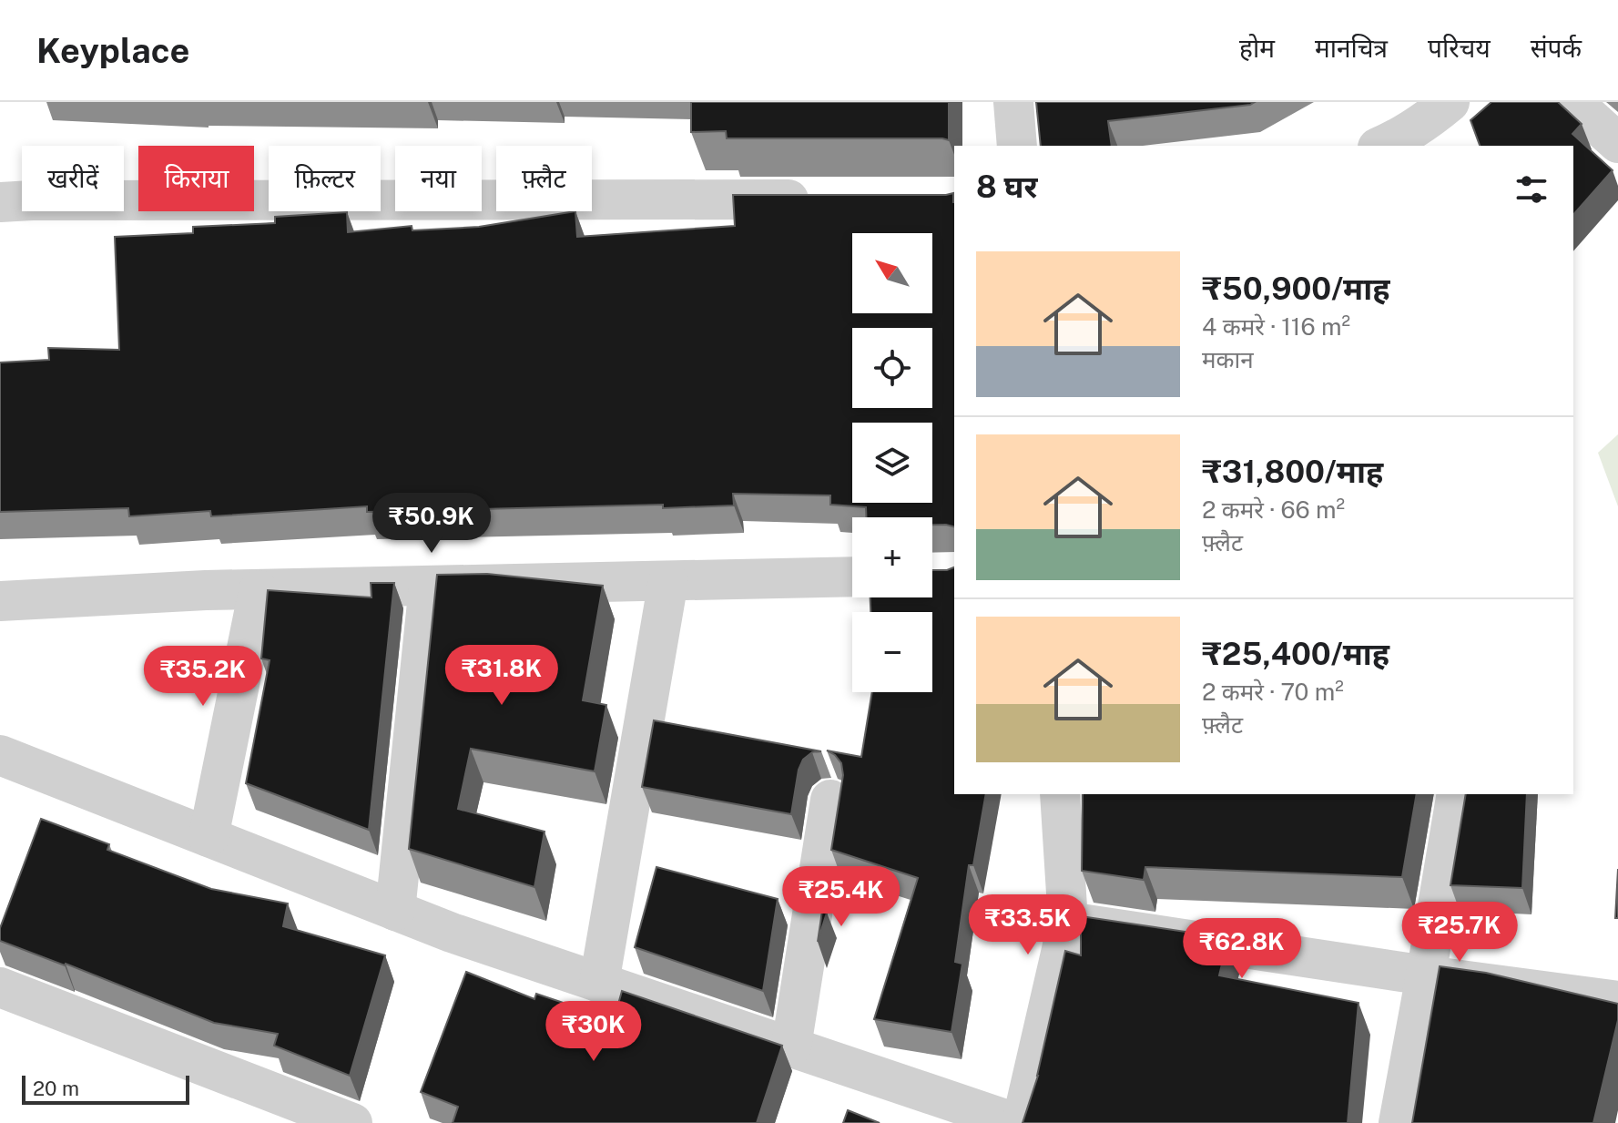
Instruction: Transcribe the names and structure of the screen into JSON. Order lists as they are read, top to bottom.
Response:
{
  "scale_bar": "20 m",
  "north": "top left",
  "page": {
    "header": "Keyplace",
    "nav": [
      "होम",
      "मानचित्र",
      "परिचय",
      "संपर्क"
    ],
    "chip": [
      "खरीदें",
      "किराया",
      "फ़िल्टर",
      "नया",
      "फ़्लैट"
    ],
    "heading": "8 घर",
    "map_buttons": ["+", "−"],
    "list": [
      {
        "name": "₹50,900/माह",
        "note": "4 कमरे · 116 m² · मकान"
      },
      {
        "name": "₹31,800/माह",
        "note": "2 कमरे · 66 m² · फ़्लैट"
      },
      {
        "name": "₹25,400/माह",
        "note": "2 कमरे · 70 m² · फ़्लैट"
      }
    ],
    "price": [
      "₹50.9K",
      "₹31.8K",
      "₹35.2K",
      "₹25.4K",
      "₹33.5K",
      "₹25.7K",
      "₹62.8K",
      "₹30K"
    ],
    "scale": "20 m"
  }
}
